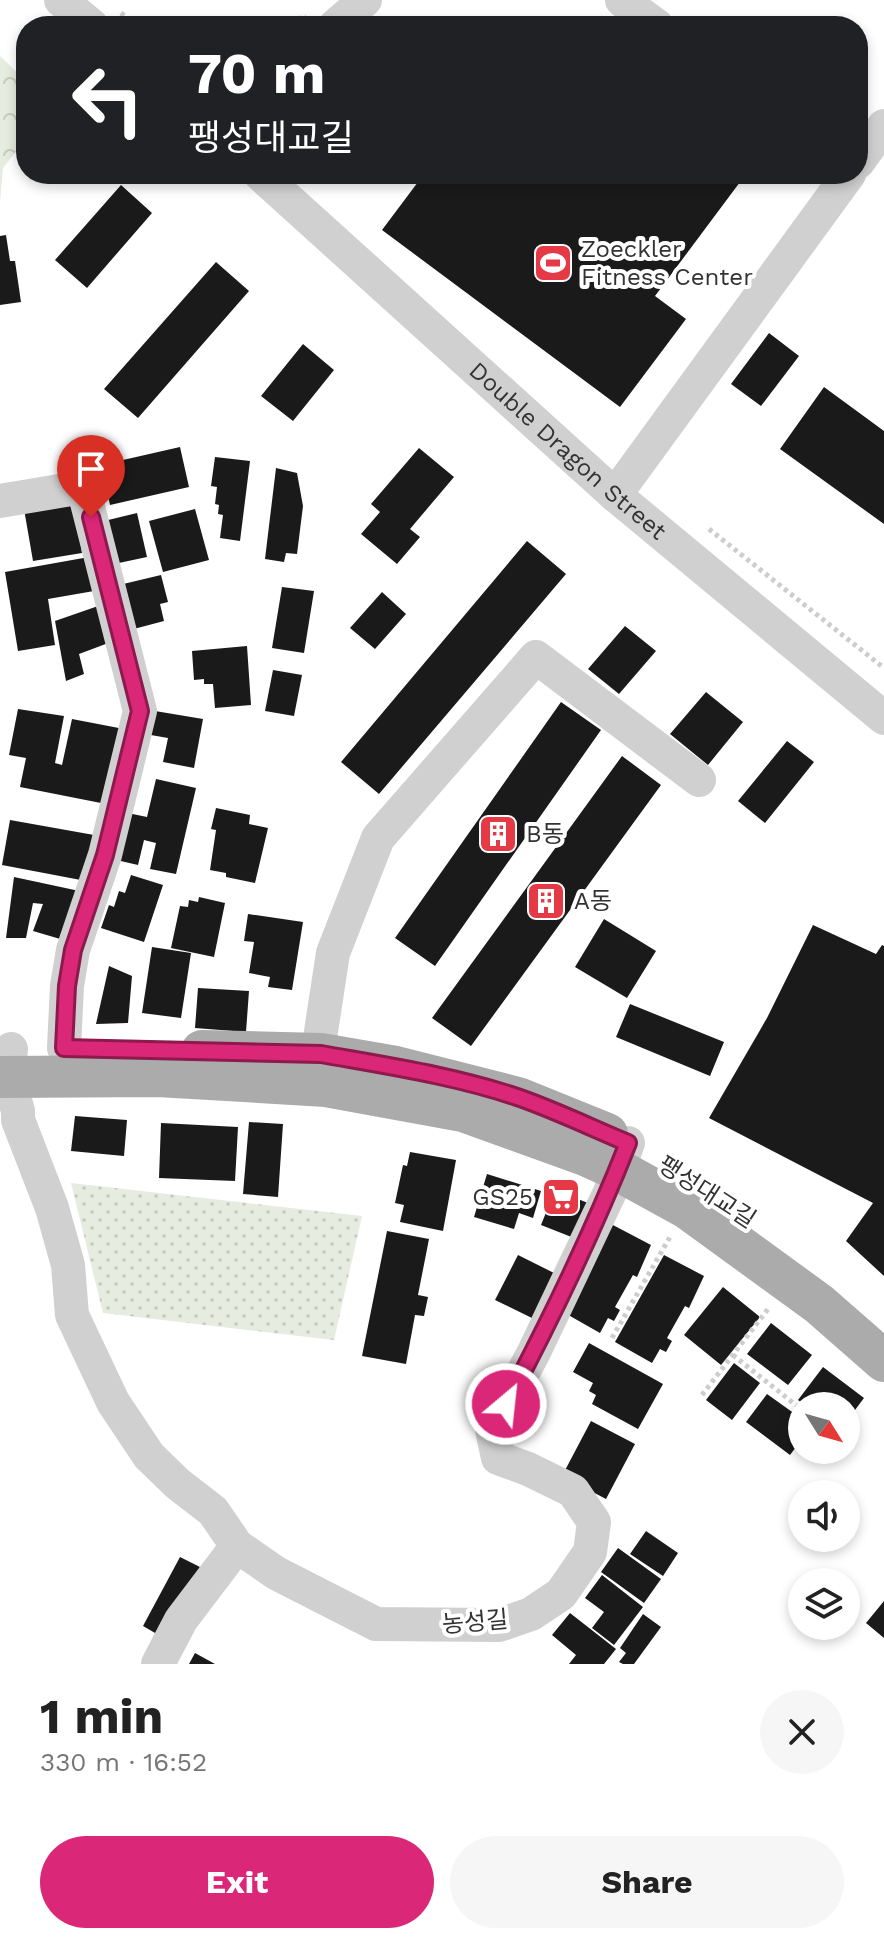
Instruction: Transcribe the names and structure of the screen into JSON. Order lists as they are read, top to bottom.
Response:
{
  "streets": {
    "main road": ["팽성대교길"],
    "street": ["Double Dragon Street", "농성길"]
  },
  "crossings": [
    ["팽성대교길", "농성길"]
  ],
  "places": {
    "sports": ["Zoeckler Fitness Center"],
    "building": ["B동", "A동"],
    "supermarket": ["GS25"]
  },
  "north": "bottom right",
  "page": {
    "turn": ["70 m", "팽성대교길"],
    "heading": ["1 min", "330 m · 16:52"],
    "buttons": ["Exit", "Share"]
  }
}
